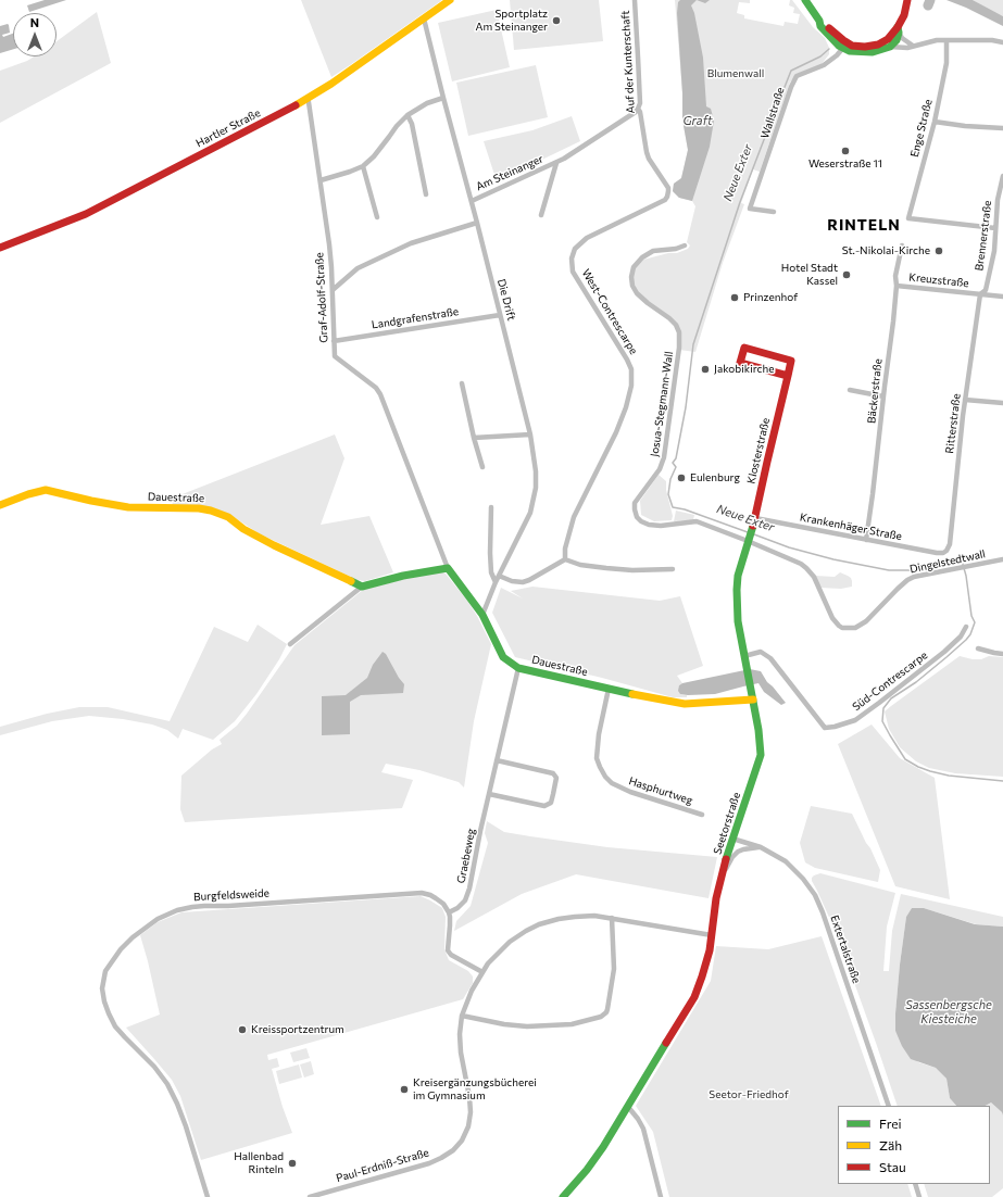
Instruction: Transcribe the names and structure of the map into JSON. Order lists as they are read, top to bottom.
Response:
{
  "streets": {
    "street": [
      "Auf der Kunterschaft",
      "Wallstraße",
      "Hartler Straße",
      "Enge Straße",
      "Am Steinanger",
      "Brennerstraße",
      "Kreuzstraße",
      "Graf-Adolf-Straße",
      "Die Drift",
      "West-Contrescarpe",
      "Landgrafenstraße",
      "Bäckerstraße",
      "Josua-Stegmann-Wall",
      "Ritterstraße",
      "Klosterstraße",
      "Dauestraße",
      "Krankenhäger Straße",
      "Dingelstedtwall",
      "Süd-Contrescarpe",
      "Hasphurtweg",
      "Seetorstraße",
      "Graebeweg",
      "Burgfeldsweide",
      "Extertalstraße",
      "Paul-Erdniß-Straße"
    ]
  },
  "crossings": [
    ["Auf der Kunterschaft", "Am Steinanger"],
    ["Auf der Kunterschaft", "West-Contrescarpe"],
    ["Hartler Straße", "Graf-Adolf-Straße"],
    ["Hartler Straße", "Die Drift"],
    ["Enge Straße", "Brennerstraße"],
    ["Am Steinanger", "Die Drift"],
    ["Brennerstraße", "Kreuzstraße"],
    ["Brennerstraße", "Ritterstraße"],
    ["Kreuzstraße", "Bäckerstraße"],
    ["Kreuzstraße", "Ritterstraße"],
    ["Graf-Adolf-Straße", "Landgrafenstraße"],
    ["Graf-Adolf-Straße", "Dauestraße"],
    ["Die Drift", "Landgrafenstraße"],
    ["Die Drift", "Dauestraße"],
    ["Bäckerstraße", "Krankenhäger Straße"],
    ["Josua-Stegmann-Wall", "Klosterstraße"],
    ["Josua-Stegmann-Wall", "Dingelstedtwall"],
    ["Josua-Stegmann-Wall", "Seetorstraße"],
    ["Ritterstraße", "Krankenhäger Straße"],
    ["Klosterstraße", "Krankenhäger Straße"],
    ["Klosterstraße", "Dingelstedtwall"],
    ["Klosterstraße", "Seetorstraße"],
    ["Dauestraße", "Hasphurtweg"],
    ["Dauestraße", "Seetorstraße"],
    ["Dauestraße", "Graebeweg"],
    ["Dingelstedtwall", "Seetorstraße"],
    ["Süd-Contrescarpe", "Seetorstraße"],
    ["Seetorstraße", "Extertalstraße"],
    ["Seetorstraße", "Paul-Erdniß-Straße"],
    ["Graebeweg", "Burgfeldsweide"]
  ],
  "districts": ["RINTELN"],
  "water": ["Graft", "Neue Exter", "Sassenbergsche Kiesteiche"],
  "parks": ["Blumenwall", "Seetor-Friedhof"],
  "places": [
    "Sportplatz Am Steinanger",
    "Weserstraße 11",
    "St.-Nikolai-Kirche",
    "Hotel Stadt Kassel",
    "Prinzenhof",
    "Jakobikirche",
    "Eulenburg",
    "Kreissportzentrum",
    "Kreisergänzungsbücherei im Gymnasium",
    "Hallenbad Rinteln"
  ],
  "legend": ["Frei", "Zäh", "Stau"],
  "north": "top"
}
